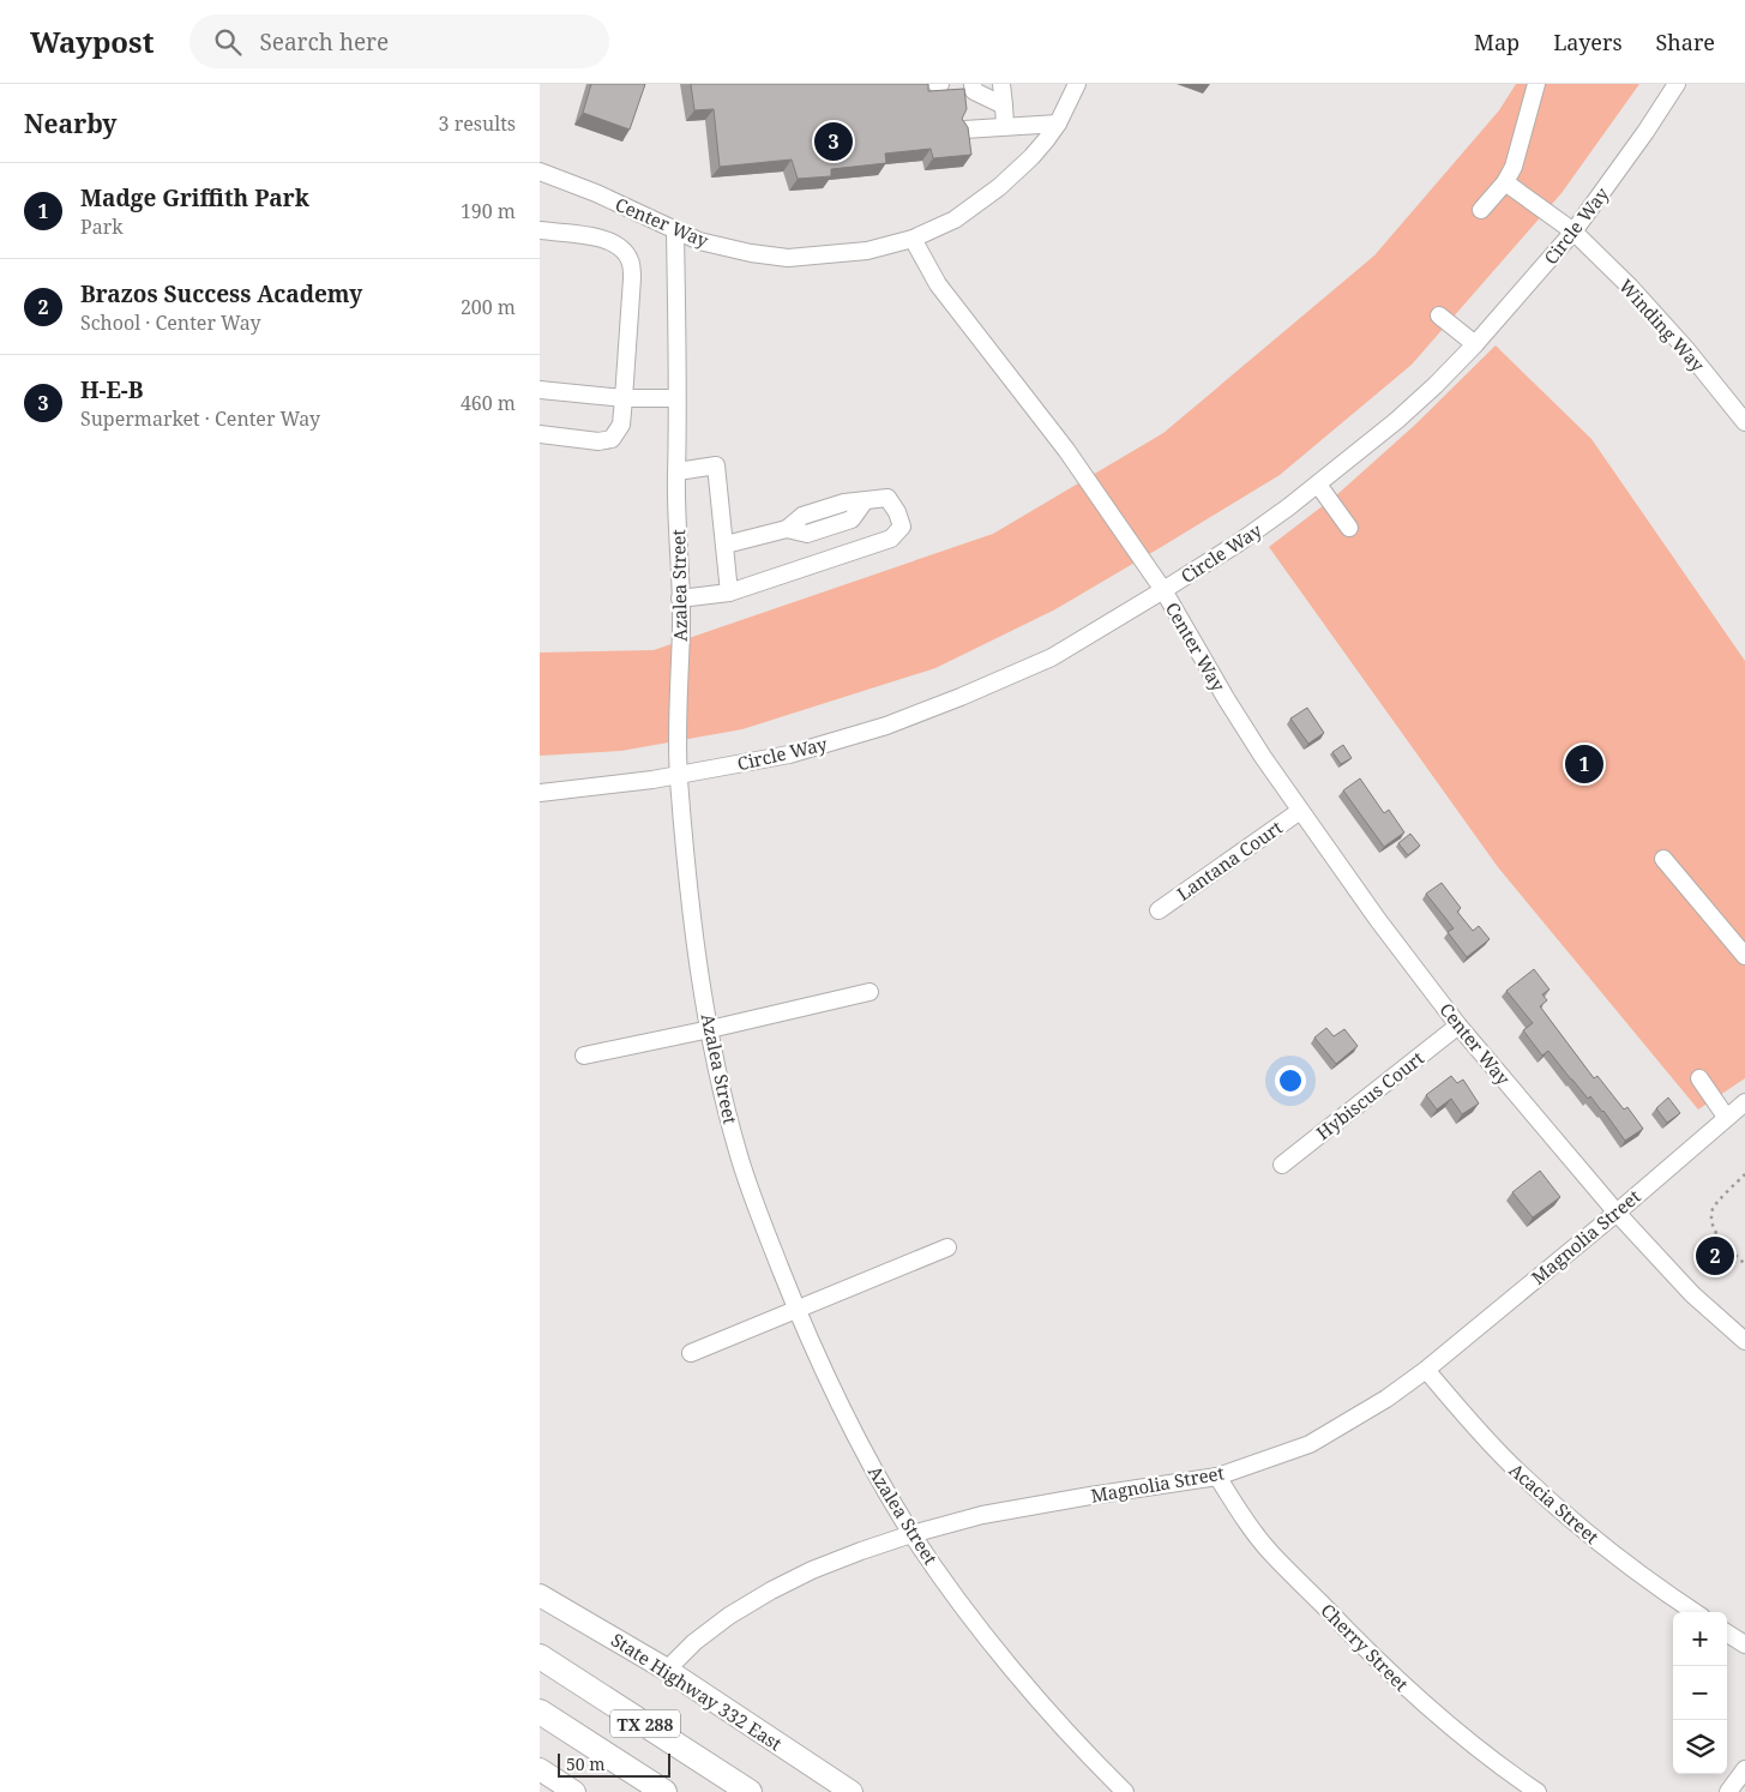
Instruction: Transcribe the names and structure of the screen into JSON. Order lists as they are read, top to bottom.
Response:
{
  "streets": {
    "highway": ["TX 288"],
    "main road": ["State Highway 332 East"],
    "street": [
      "Center Way",
      "Circle Way",
      "Winding Way",
      "Azalea Street",
      "Lantana Court",
      "Hybiscus Court",
      "Magnolia Street",
      "Acacia Street",
      "Cherry Street"
    ]
  },
  "crossings": [
    ["Center Way", "Circle Way"],
    ["Center Way", "Azalea Street"],
    ["Center Way", "Lantana Court"],
    ["Center Way", "Hybiscus Court"],
    ["Center Way", "Magnolia Street"],
    ["Circle Way", "Winding Way"],
    ["Circle Way", "Azalea Street"],
    ["Azalea Street", "Magnolia Street"],
    ["Magnolia Street", "Acacia Street"],
    ["Magnolia Street", "Cherry Street"],
    ["Magnolia Street", "State Highway 332 East"]
  ],
  "scale_bar": "50 m",
  "page": {
    "header": "Waypost",
    "search": "Search here",
    "nav": ["Map", "Layers", "Share"],
    "heading": ["Nearby", "3 results"],
    "pins": ["3", "1", "2"],
    "list": [
      {
        "mark": "1",
        "name": "Madge Griffith Park",
        "note": "Park",
        "value": "190 m"
      },
      {
        "mark": "2",
        "name": "Brazos Success Academy",
        "note": "School · Center Way",
        "value": "200 m"
      },
      {
        "mark": "3",
        "name": "H-E-B",
        "note": "Supermarket · Center Way",
        "value": "460 m"
      }
    ],
    "map_buttons": ["+", "−"],
    "scale": "50 m"
  }
}
